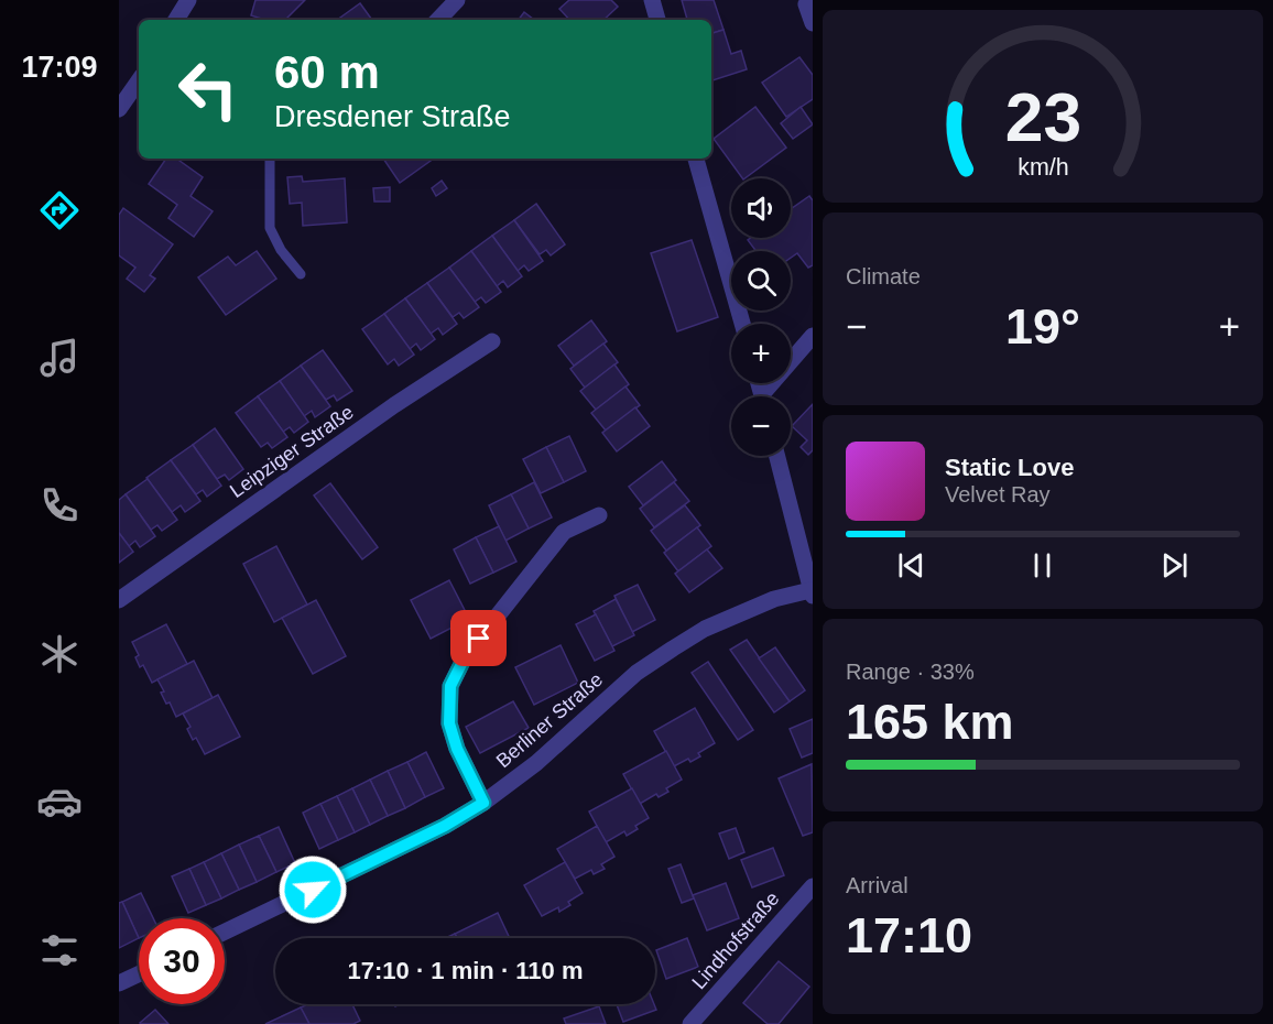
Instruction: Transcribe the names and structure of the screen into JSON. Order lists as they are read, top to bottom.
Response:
{
  "streets": {
    "street": ["Leipziger Straße", "Berliner Straße", "Lindhofstraße"]
  },
  "page": {
    "tabs": "17:09",
    "turn": ["60 m", "Dresdener Straße"],
    "map_buttons": ["+", "−"],
    "tile": [
      "Climate",
      ["Range · 33%", "165 km"],
      ["Arrival", "17:10"]
    ],
    "heat": ["−", "19°", "+"],
    "song": ["Static Love", "Velvet Ray"],
    "limit": "30",
    "trip": "17:10 · 1 min · 110 m",
    "gauge": ["23", "km/h"]
  }
}
